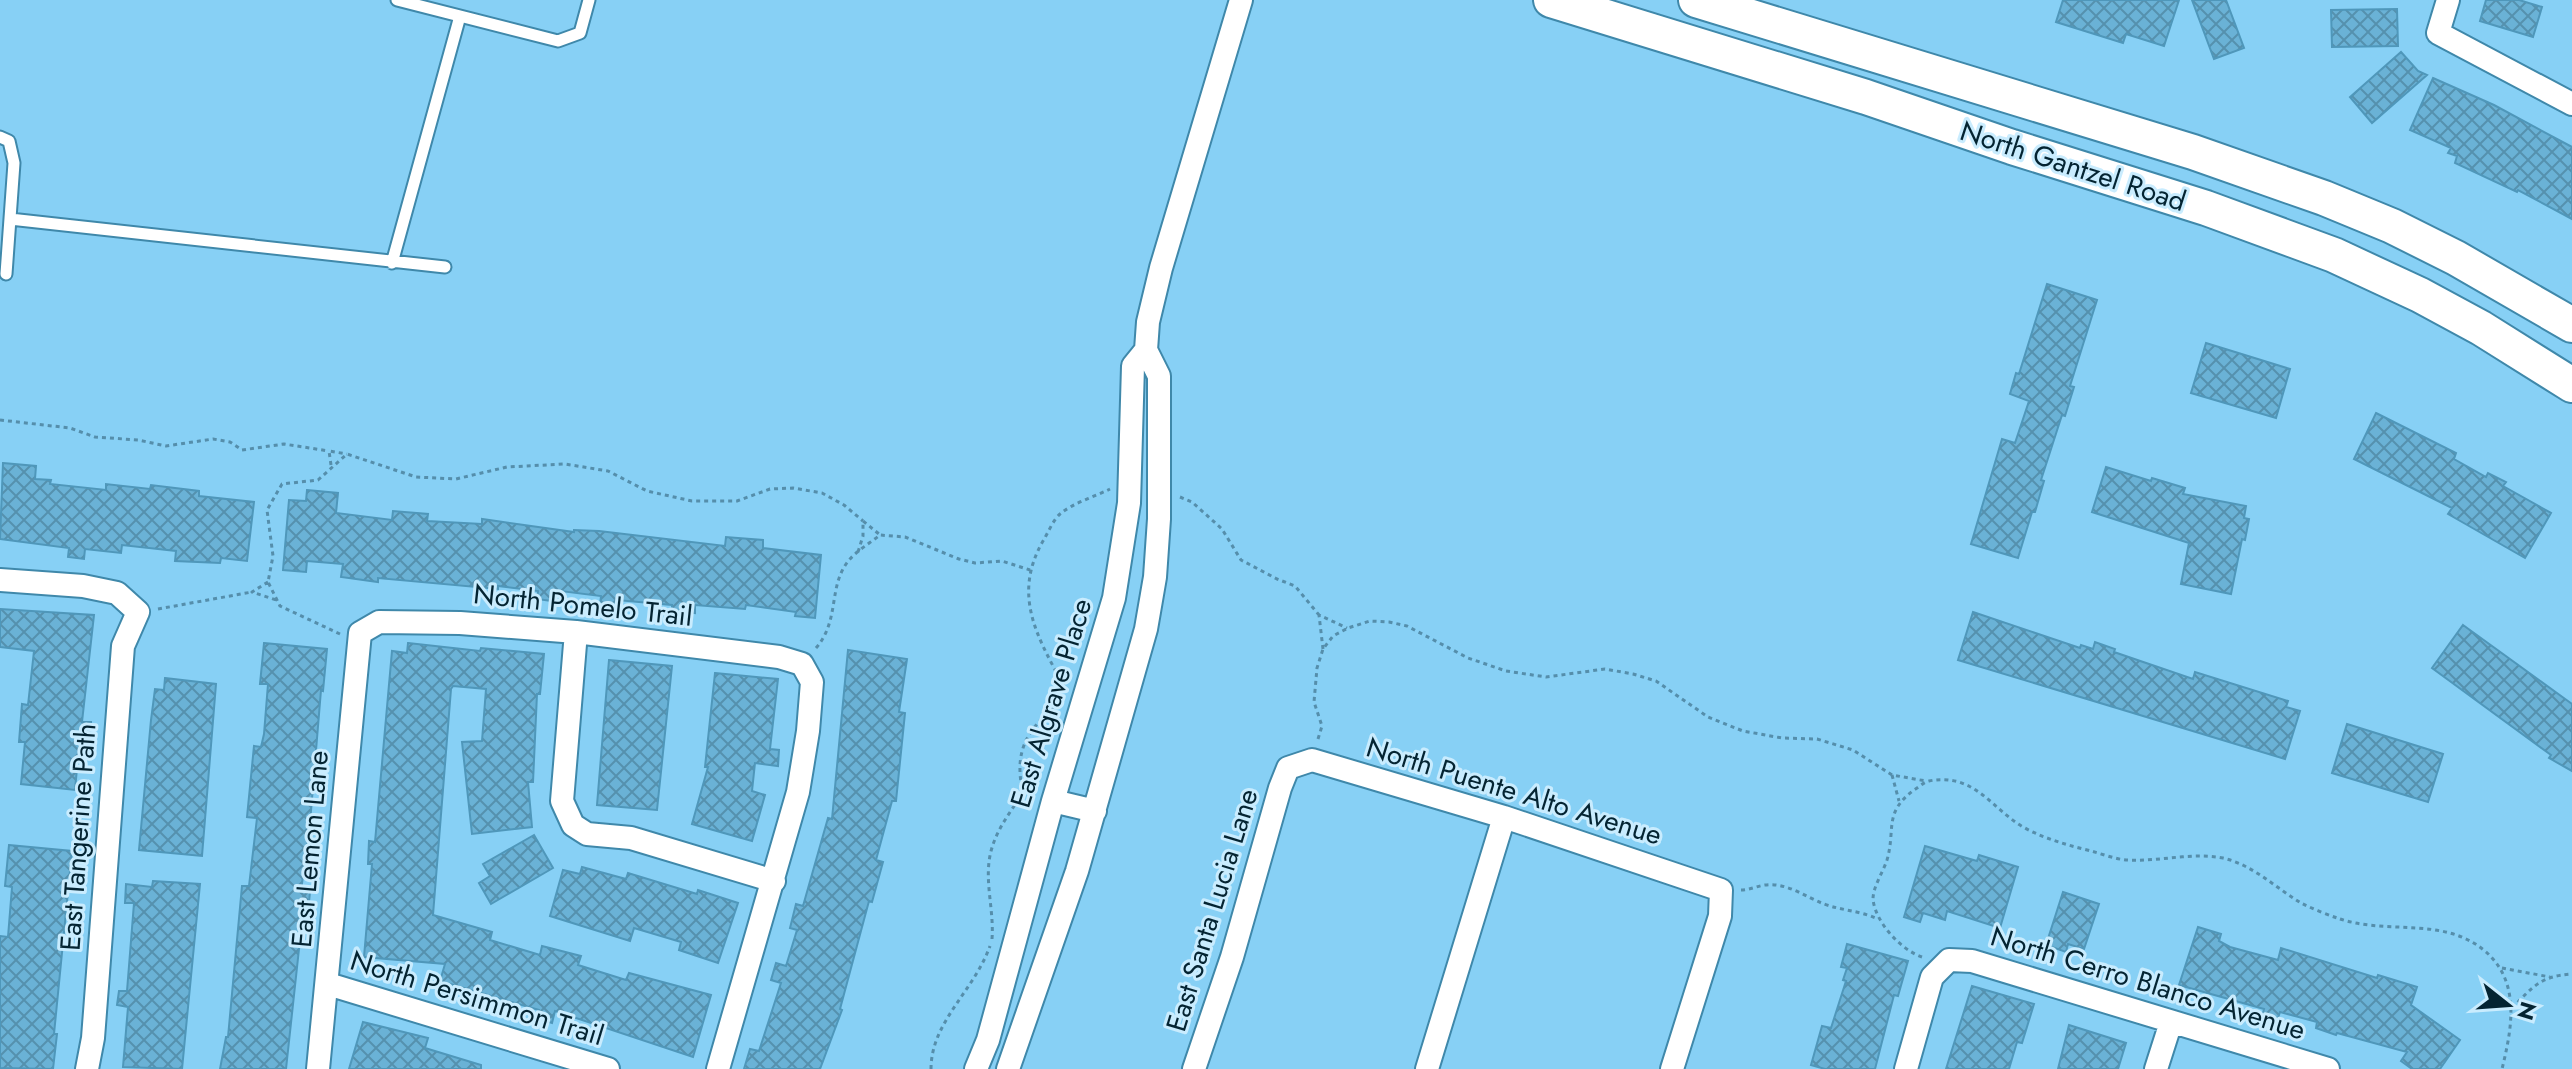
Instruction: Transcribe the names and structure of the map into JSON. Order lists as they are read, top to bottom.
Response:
{
  "streets": {
    "main road": ["North Gantzel Road"],
    "street": [
      "North Pomelo Trail",
      "East Algrave Place",
      "North Puente Alto Avenue",
      "East Tangerine Path",
      "East Lemon Lane",
      "East Santa Lucia Lane",
      "North Cerro Blanco Avenue",
      "North Persimmon Trail"
    ]
  },
  "crossings": [
    ["North Pomelo Trail", "East Lemon Lane"],
    ["North Puente Alto Avenue", "East Santa Lucia Lane"],
    ["East Lemon Lane", "North Persimmon Trail"]
  ],
  "north": "right"
}
